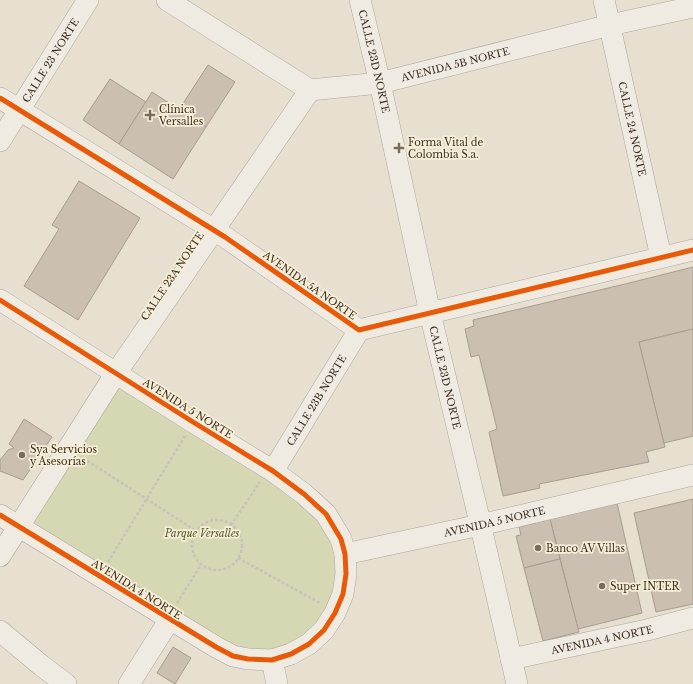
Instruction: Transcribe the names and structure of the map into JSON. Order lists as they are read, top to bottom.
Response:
{
  "streets": {
    "street": [
      "CALLE 23 NORTE",
      "CALLE 23D NORTE",
      "AVENIDA 5B NORTE",
      "CALLE 24 NORTE",
      "CALLE 23A NORTE",
      "AVENIDA 5A NORTE",
      "CALLE 23B NORTE",
      "AVENIDA 5 NORTE",
      "AVENIDA 4 NORTE"
    ]
  },
  "crossings": [
    ["CALLE 23 NORTE", "AVENIDA 5A NORTE"],
    ["CALLE 23D NORTE", "AVENIDA 5B NORTE"],
    ["CALLE 23D NORTE", "AVENIDA 5A NORTE"],
    ["CALLE 23D NORTE", "AVENIDA 5 NORTE"],
    ["CALLE 23D NORTE", "AVENIDA 4 NORTE"],
    ["AVENIDA 5B NORTE", "CALLE 24 NORTE"],
    ["AVENIDA 5B NORTE", "CALLE 23A NORTE"],
    ["CALLE 24 NORTE", "AVENIDA 5A NORTE"],
    ["CALLE 23A NORTE", "AVENIDA 5A NORTE"],
    ["CALLE 23A NORTE", "AVENIDA 5 NORTE"],
    ["CALLE 23A NORTE", "AVENIDA 4 NORTE"],
    ["AVENIDA 5A NORTE", "CALLE 23B NORTE"],
    ["CALLE 23B NORTE", "AVENIDA 5 NORTE"],
    ["AVENIDA 5 NORTE", "AVENIDA 4 NORTE"]
  ],
  "parks": ["Parque Versalles"],
  "places": {
    "health": ["Clínica Versalles", "Forma Vital de Colombia S.a."],
    "other": ["Sya Servicios y Asesorías", "Banco AV Villas", "Super INTER"]
  }
}
